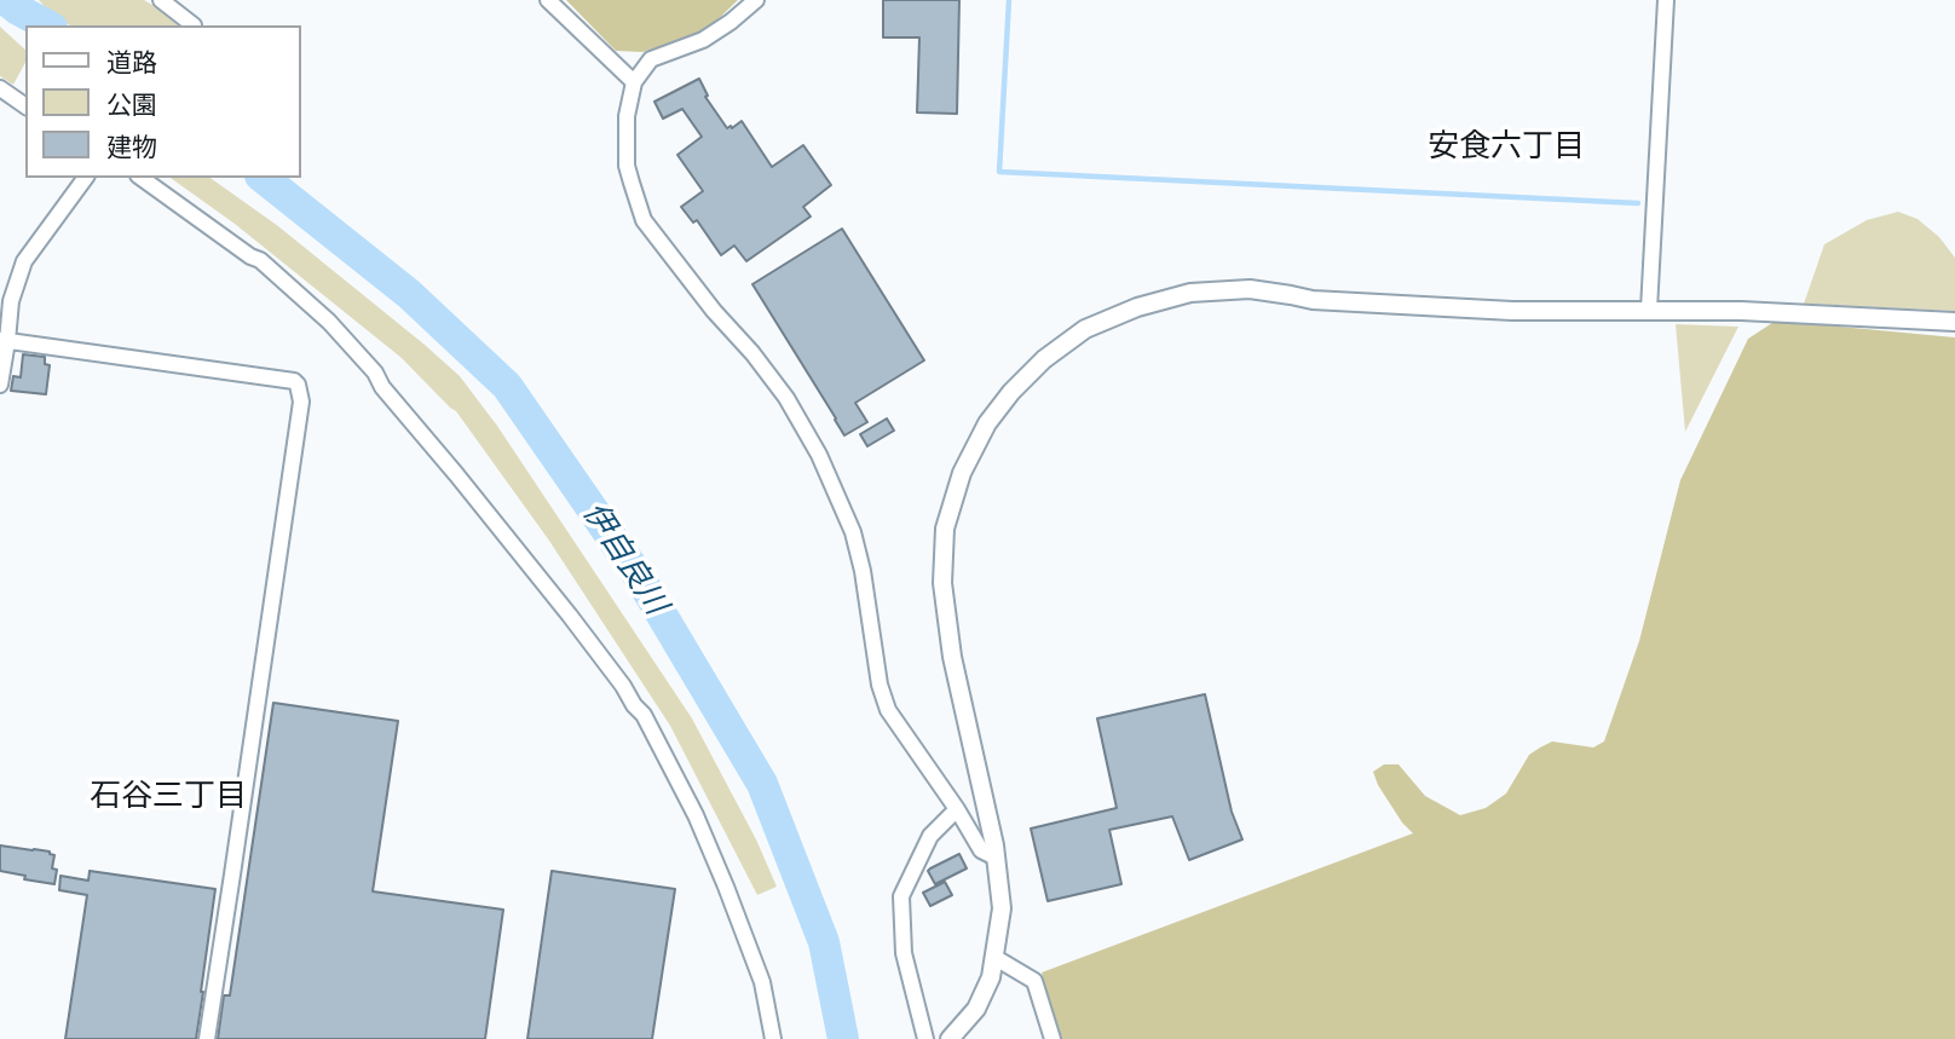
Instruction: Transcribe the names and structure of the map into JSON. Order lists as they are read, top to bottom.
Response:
{
  "districts": ["安食六丁目", "石谷三丁目"],
  "water": ["伊自良川"],
  "legend": ["道路", "公園", "建物"]
}
